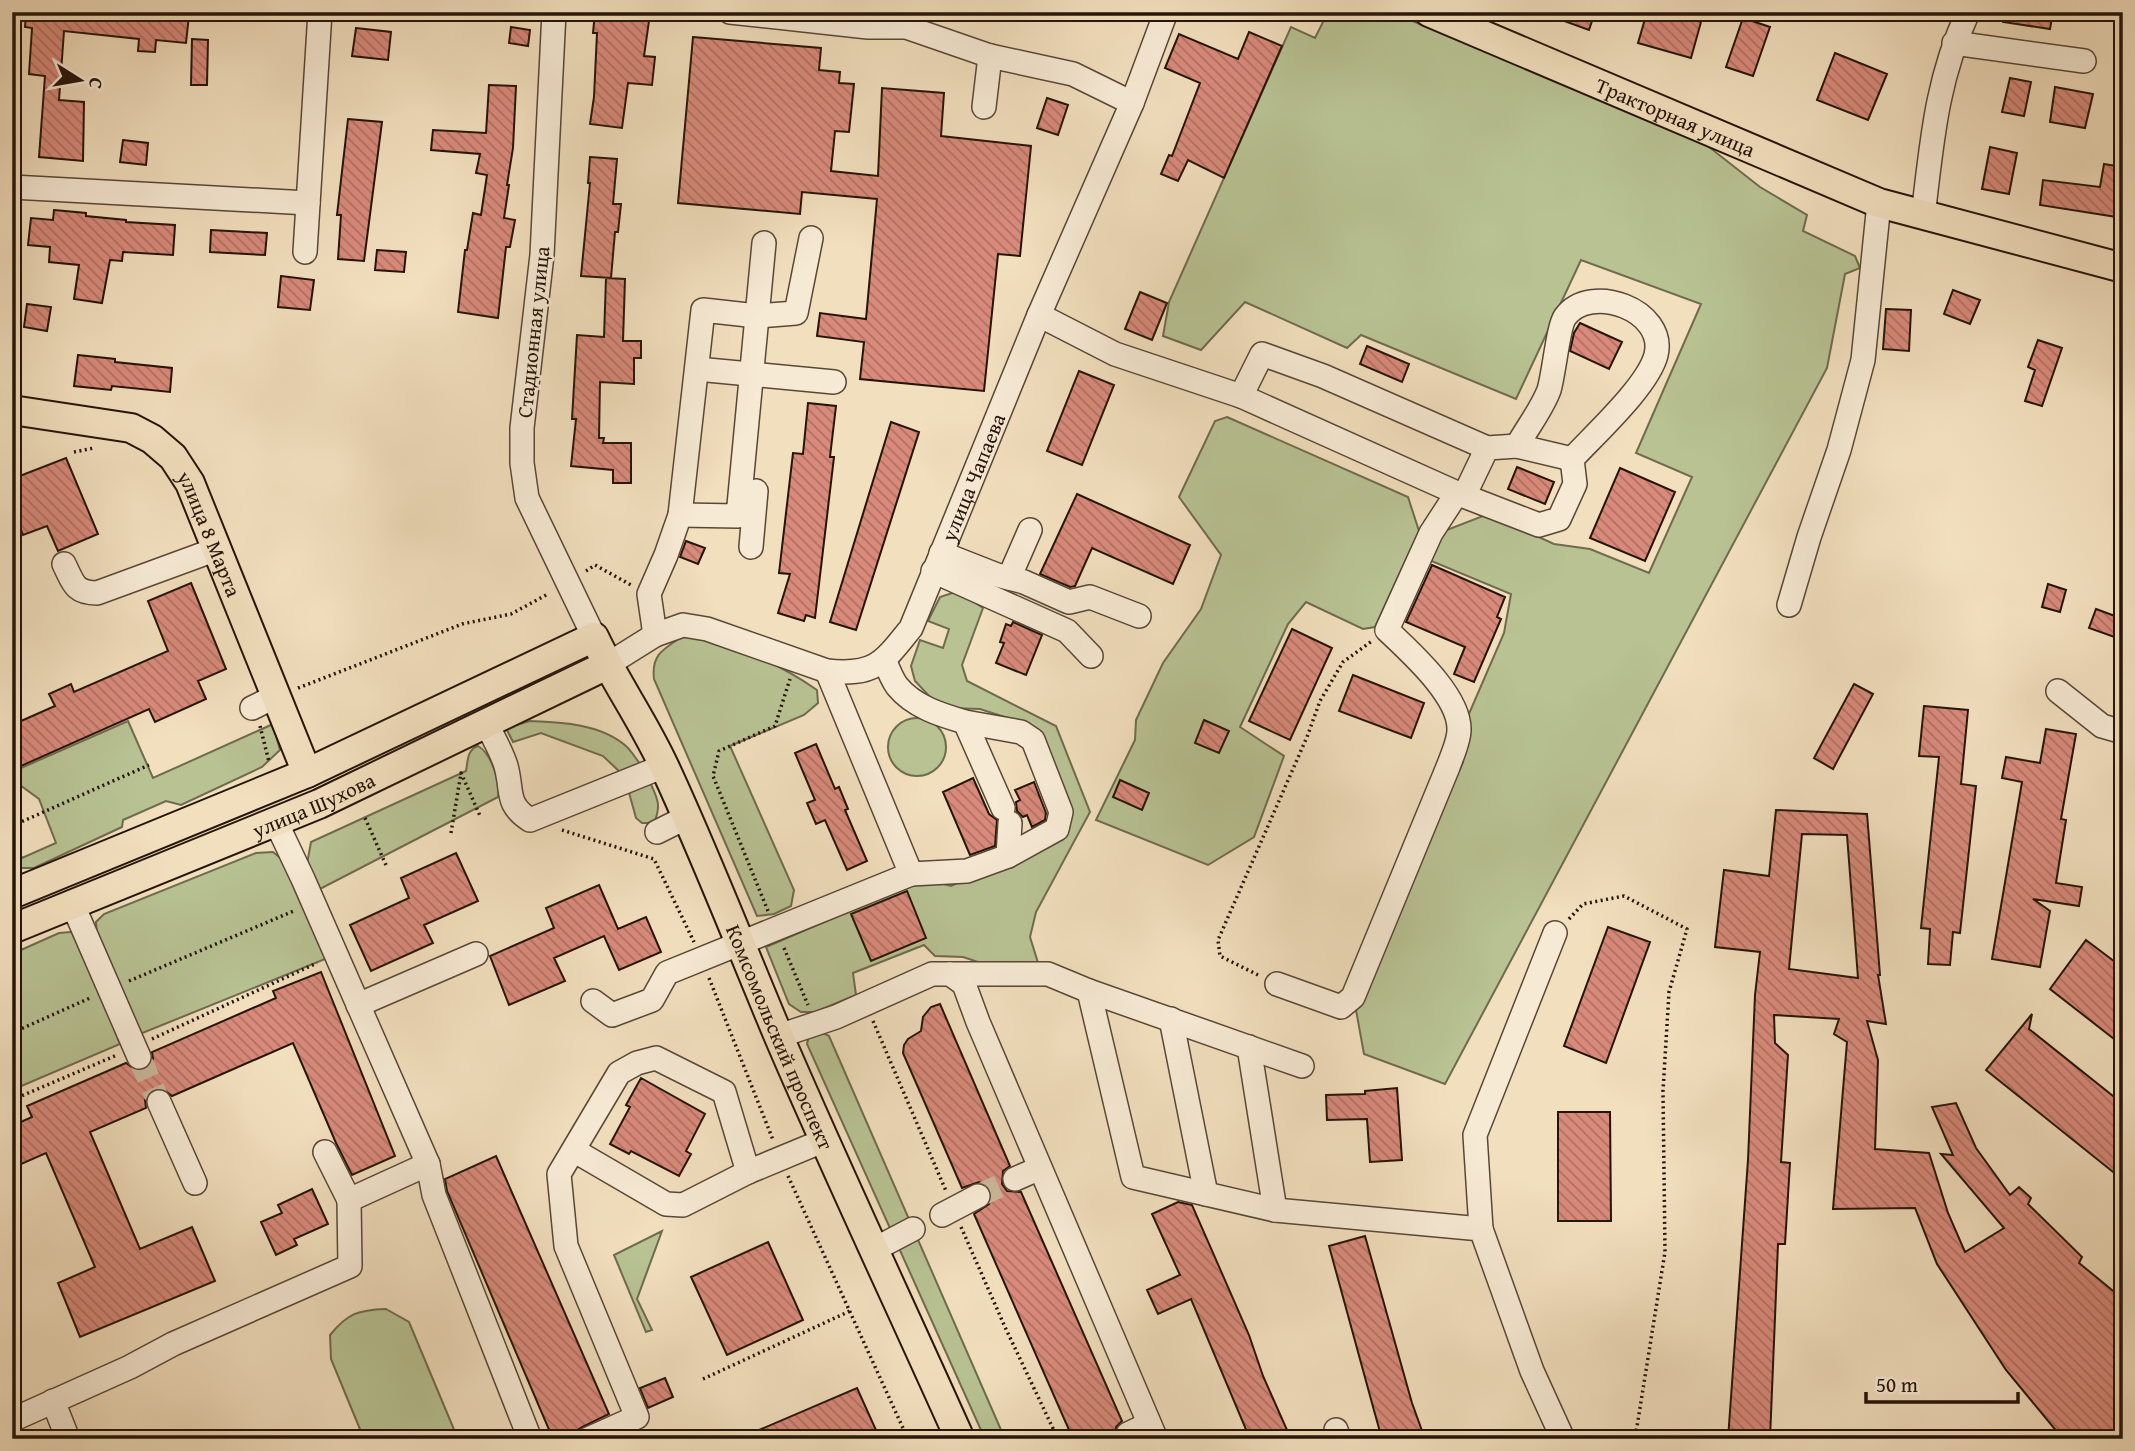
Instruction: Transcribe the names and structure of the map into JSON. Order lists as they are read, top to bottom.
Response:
{
  "streets": {
    "main road": [
      "Тракторная улица",
      "улица 8 Марта",
      "улица Шухова",
      "Комсомольский проспект"
    ],
    "street": ["Стадионная улица", "улица Чапаева"]
  },
  "crossings": [
    ["Стадионная улица", "улица Шухова"],
    ["Стадионная улица", "Комсомольский проспект"],
    ["улица 8 Марта", "улица Шухова"],
    ["улица Шухова", "Комсомольский проспект"]
  ],
  "scale_bar": "50 m",
  "north": "right"
}
